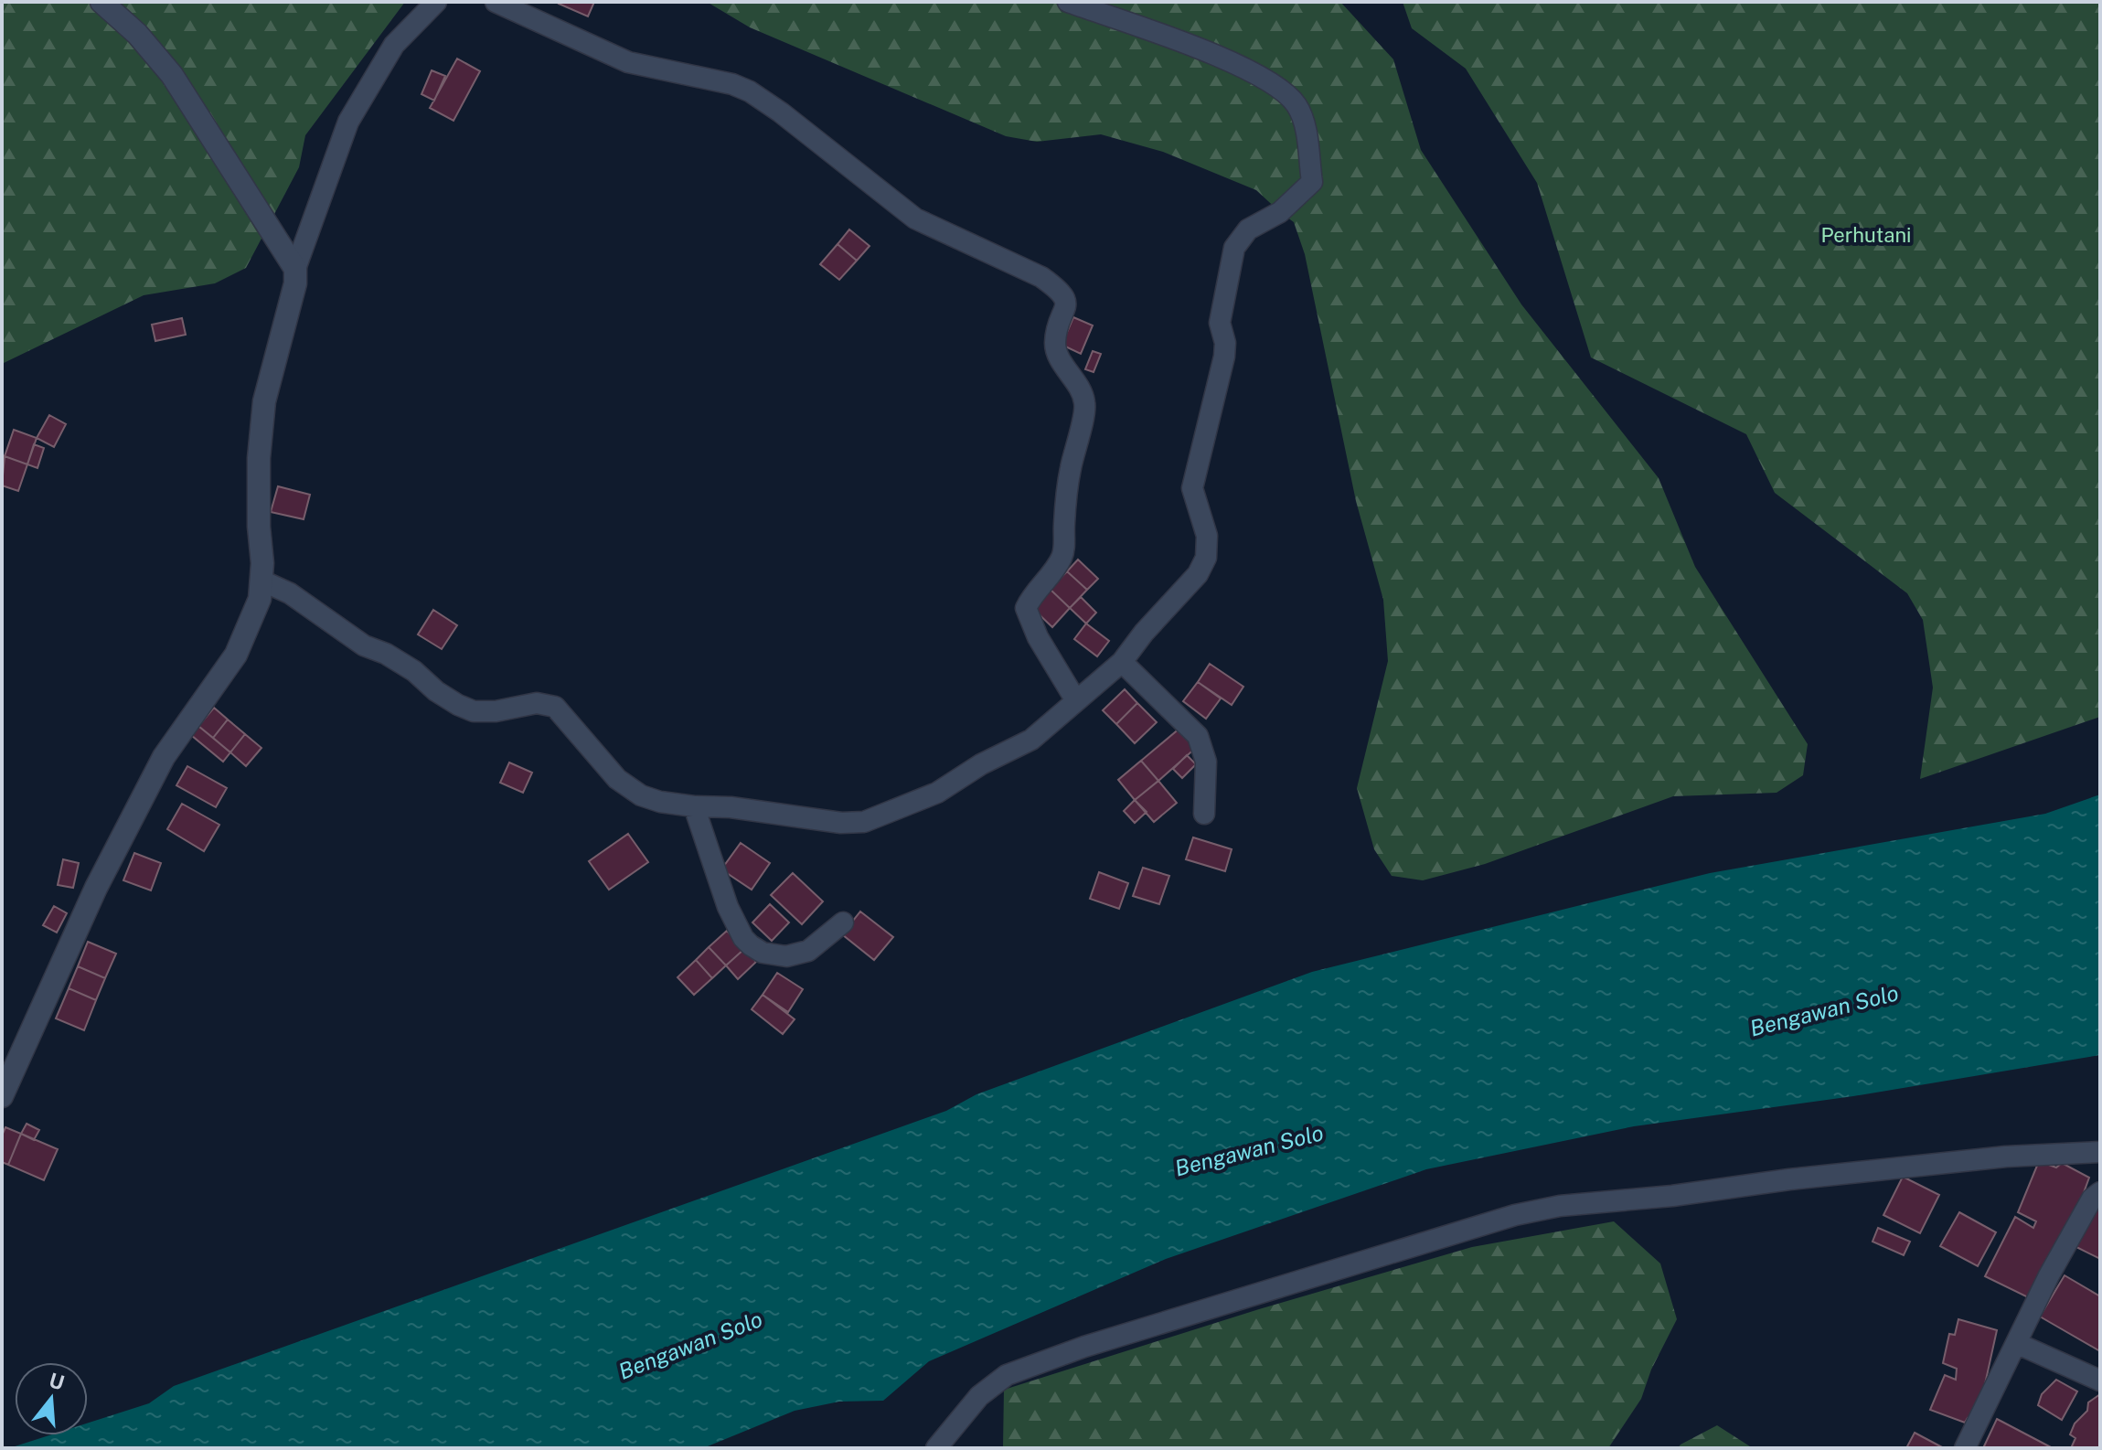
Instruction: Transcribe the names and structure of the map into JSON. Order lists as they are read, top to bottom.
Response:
{
  "water": ["Bengawan Solo"],
  "parks": ["Perhutani"],
  "north": "top"
}
